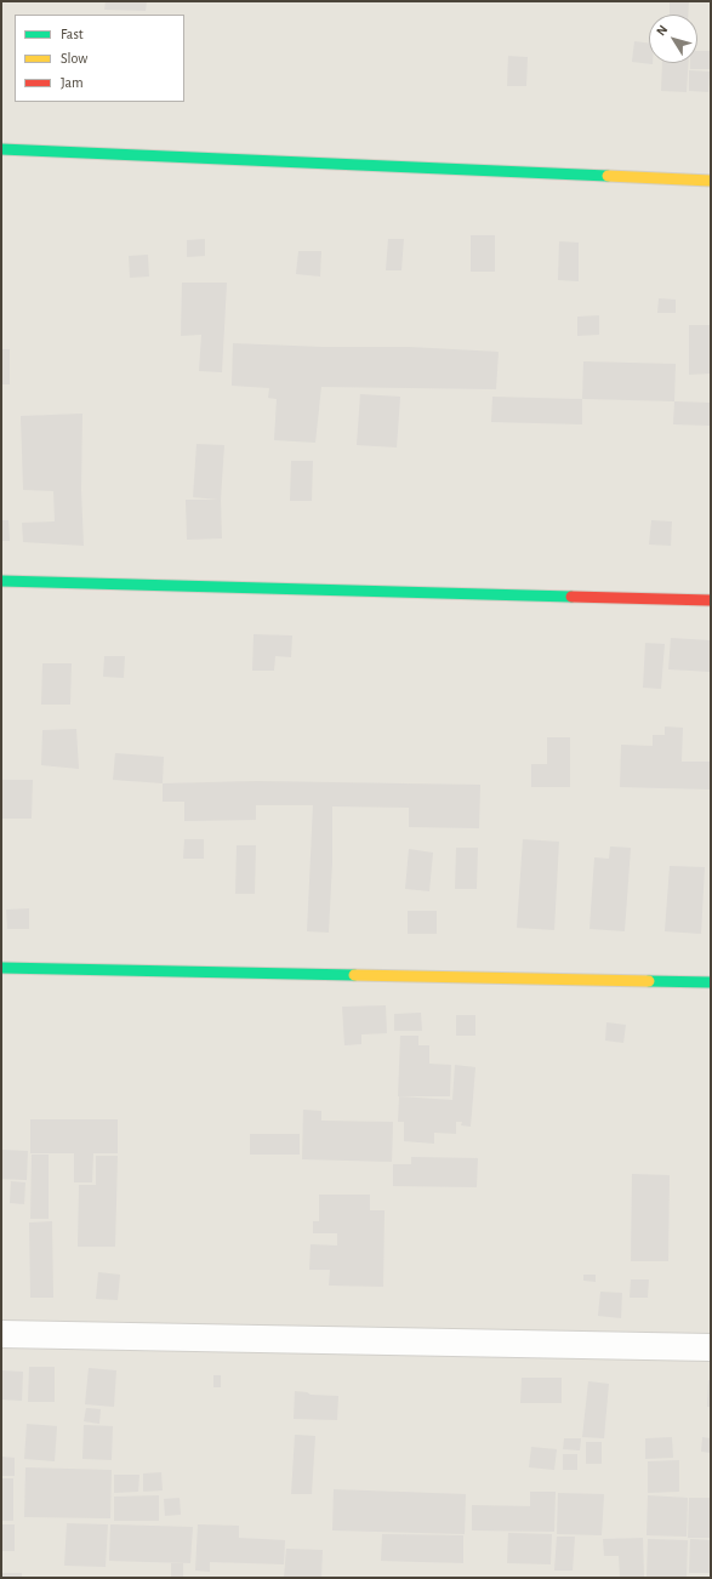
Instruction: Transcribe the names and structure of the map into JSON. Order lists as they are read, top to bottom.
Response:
{
  "legend": ["Fast", "Slow", "Jam"],
  "north": "top left"
}
